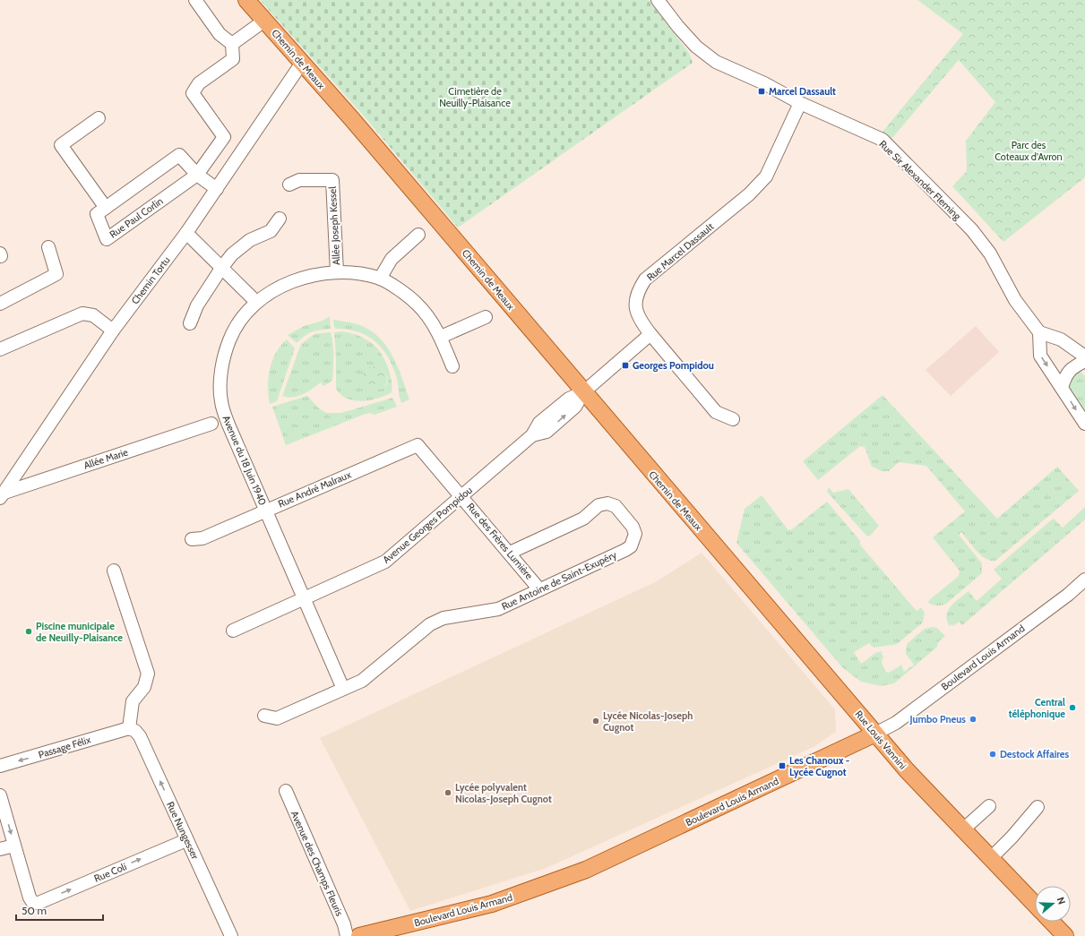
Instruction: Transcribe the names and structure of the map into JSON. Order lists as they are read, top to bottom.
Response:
{
  "streets": {
    "main road": ["Chemin de Meaux", "Boulevard Louis Armand", "Rue Louis Vannini"],
    "street": [
      "Rue Sir Alexander Fleming",
      "Rue Paul Corlin",
      "Allée Joseph Kessel",
      "Rue Marcel Dassault",
      "Chemin Tortu",
      "Allée Marie",
      "Avenue du 18 Juin 1940",
      "Rue André Malraux",
      "Avenue Georges Pompidou",
      "Rue des Frères Lumière",
      "Rue Antoine de Saint-Exupéry",
      "Passage Félix",
      "Rue Nungesser",
      "Avenue des Champs Fleuris",
      "Rue Coli"
    ]
  },
  "crossings": [
    ["Chemin de Meaux", "Chemin Tortu"],
    ["Chemin de Meaux", "Avenue Georges Pompidou"],
    ["Chemin de Meaux", "Rue Louis Vannini"],
    ["Rue Sir Alexander Fleming", "Rue Marcel Dassault"],
    ["Rue Paul Corlin", "Chemin Tortu"],
    ["Allée Joseph Kessel", "Avenue du 18 Juin 1940"],
    ["Chemin Tortu", "Allée Marie"],
    ["Avenue du 18 Juin 1940", "Rue André Malraux"],
    ["Avenue du 18 Juin 1940", "Avenue Georges Pompidou"],
    ["Avenue du 18 Juin 1940", "Rue Antoine de Saint-Exupéry"],
    ["Rue André Malraux", "Rue des Frères Lumière"],
    ["Avenue Georges Pompidou", "Rue des Frères Lumière"],
    ["Rue des Frères Lumière", "Rue Antoine de Saint-Exupéry"],
    ["Boulevard Louis Armand", "Rue Louis Vannini"],
    ["Passage Félix", "Rue Nungesser"],
    ["Rue Nungesser", "Rue Coli"]
  ],
  "one_way": ["Passage Félix", "Rue Nungesser"],
  "parks": ["Cimetière de Neuilly-Plaisance", "Parc des Coteaux d'Avron"],
  "places": {
    "transit": ["Marcel Dassault", "Georges Pompidou", "Les Chanoux - Lycée Cugnot"],
    "other": [
      "Piscine municipale de Neuilly-Plaisance",
      "Central téléphonique",
      "Jumbo Pneus",
      "Lycée Nicolas-Joseph Cugnot",
      "Destock Affaires",
      "Lycée polyvalent Nicolas-Joseph Cugnot"
    ]
  },
  "scale_bar": "50 m",
  "north": "right"
}
